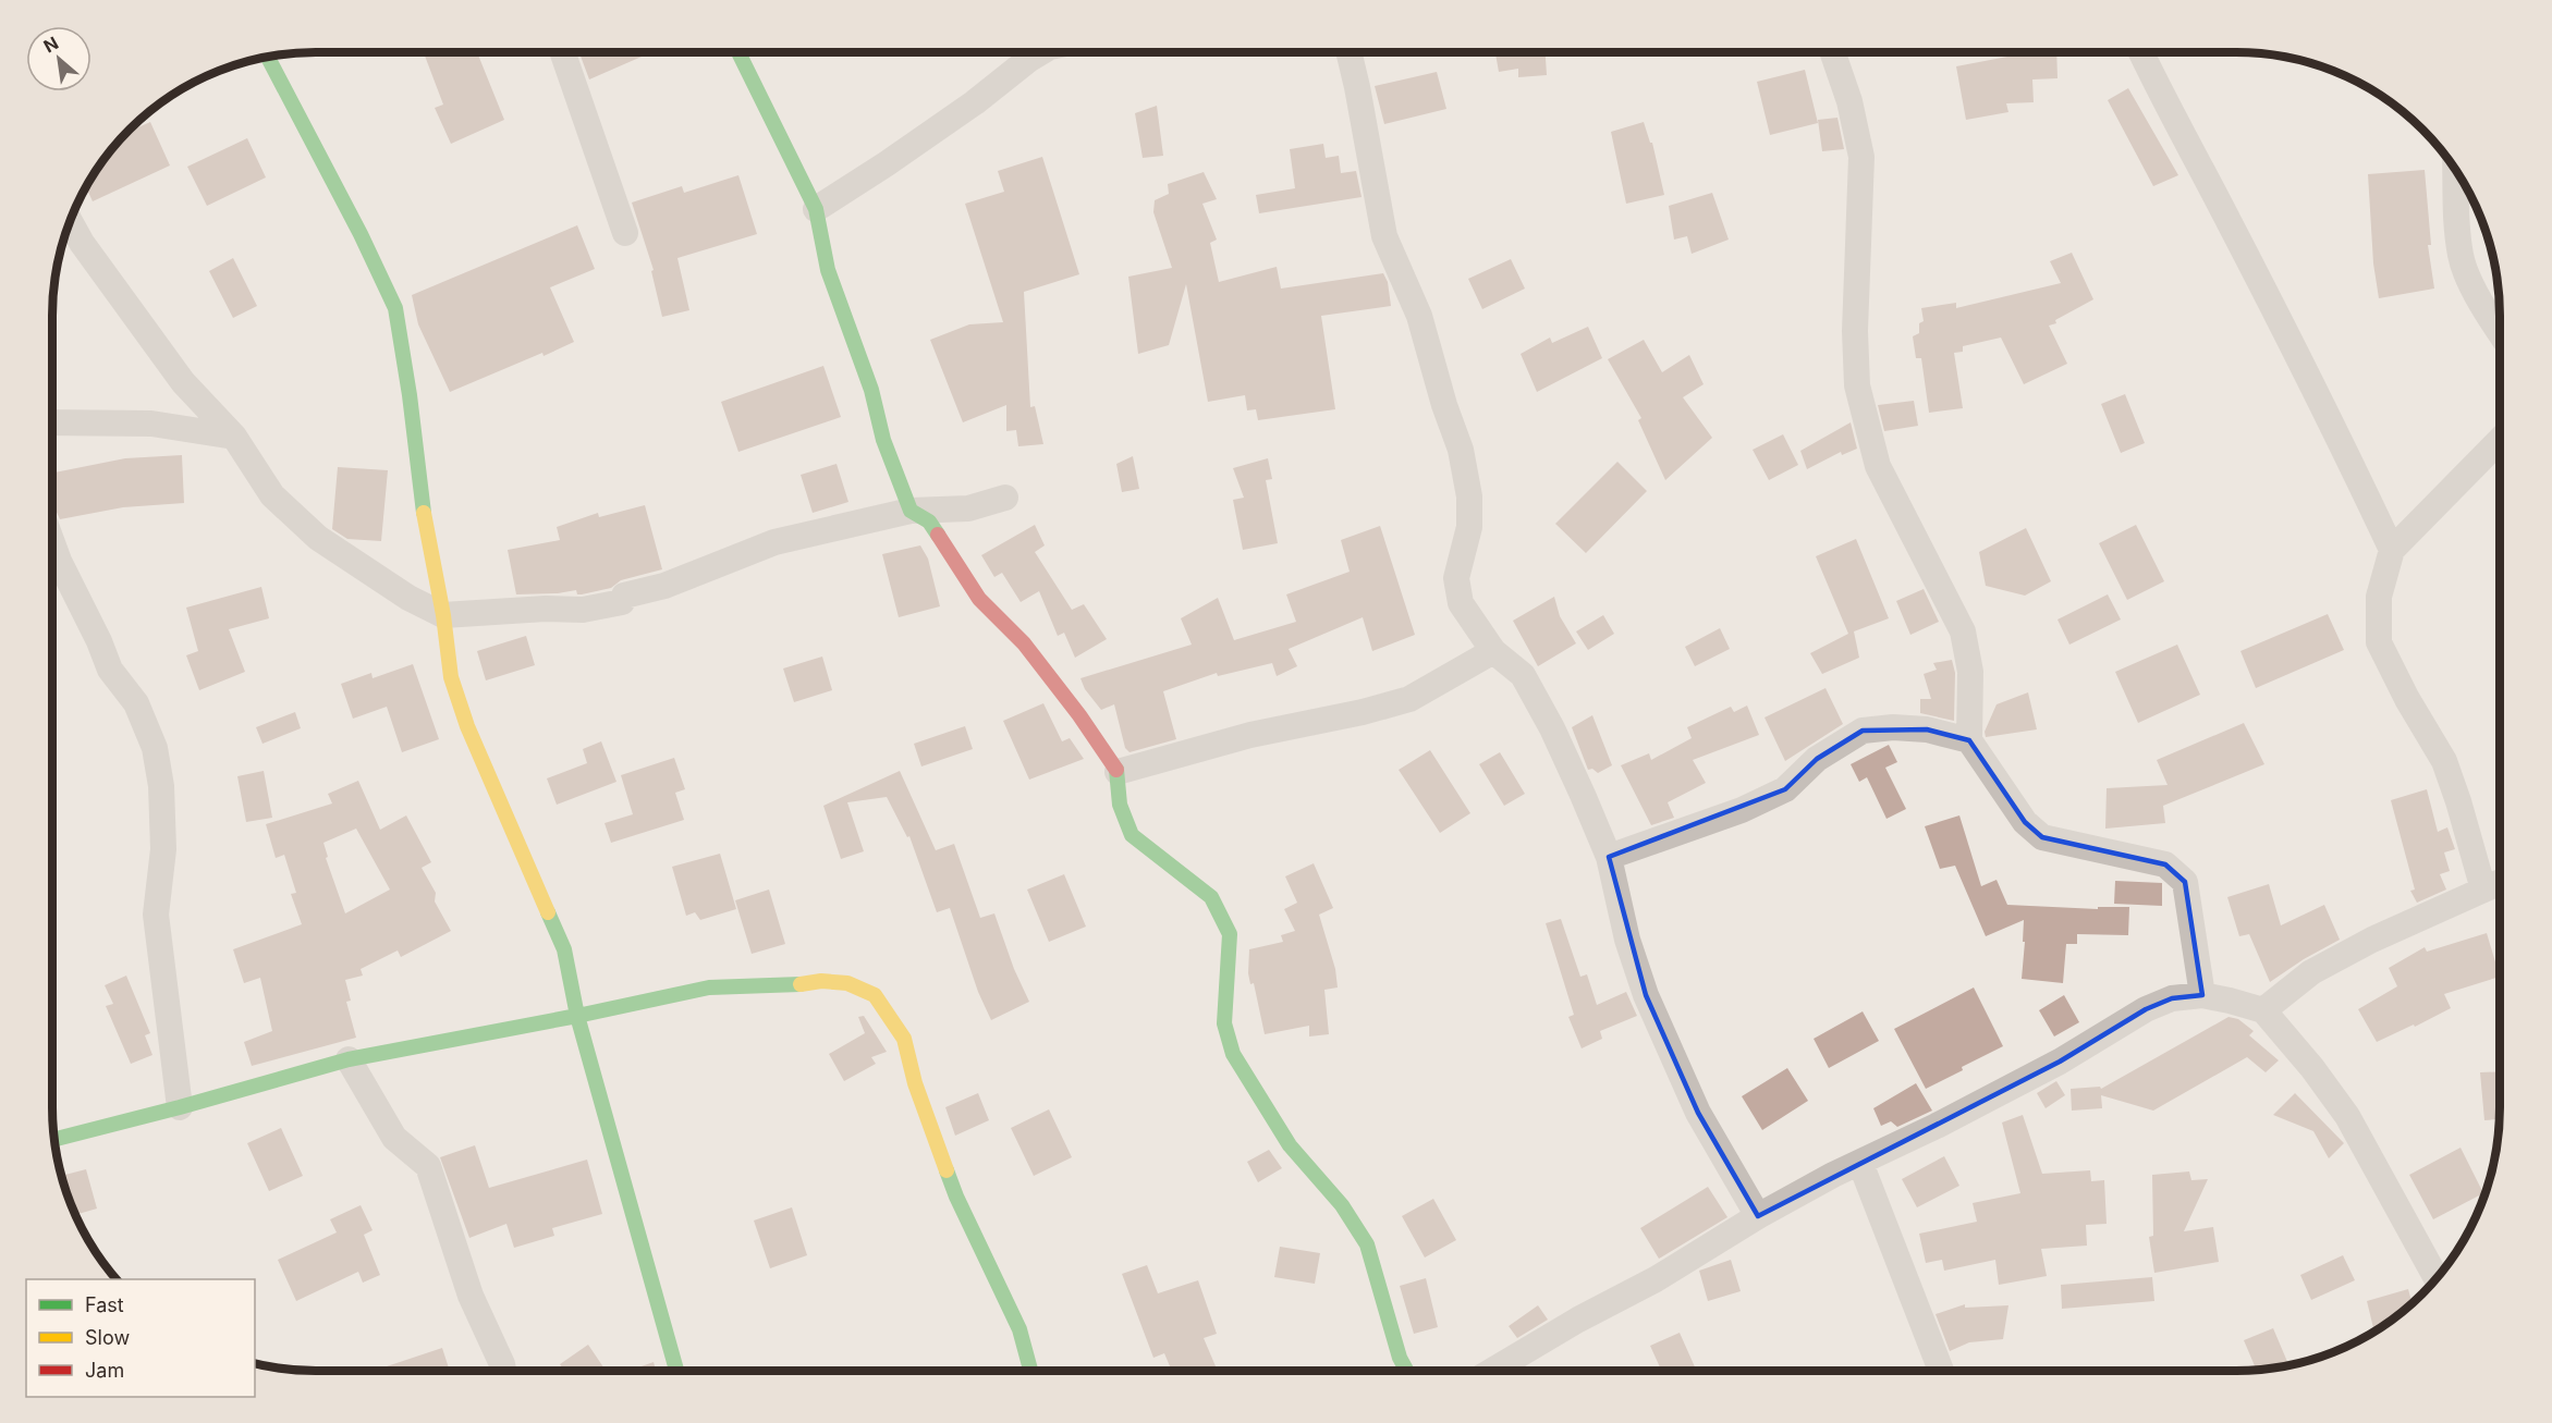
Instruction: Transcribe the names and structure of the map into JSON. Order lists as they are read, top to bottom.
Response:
{
  "legend": ["Fast", "Slow", "Jam"],
  "north": "top left"
}
